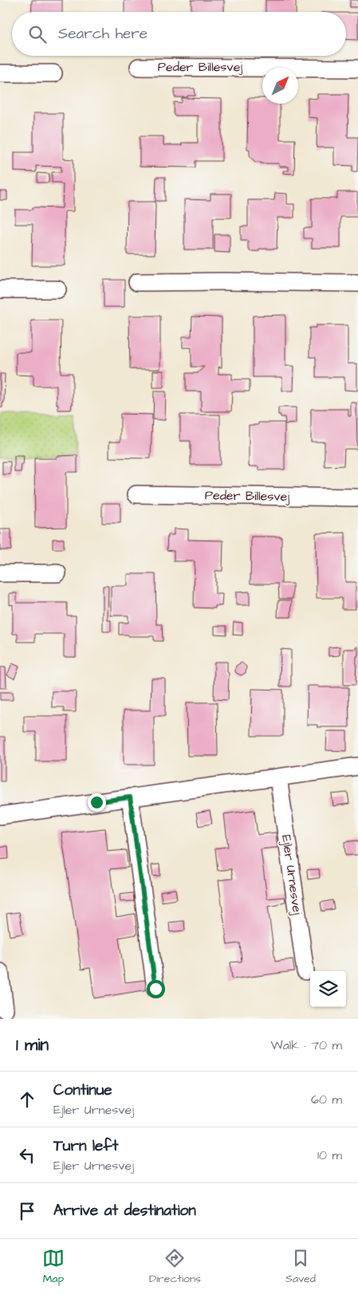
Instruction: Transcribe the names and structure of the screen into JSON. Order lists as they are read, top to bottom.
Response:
{
  "streets": {
    "street": ["Peder Billesvej", "Ejler Urnesvej"]
  },
  "north": "top right",
  "page": {
    "search": "Search here",
    "heading": ["1 min", "Walk · 70 m"],
    "list": [
      ["Continue", "Ejler Urnesvej", "60 m"],
      ["Turn left", "Ejler Urnesvej", "10 m"],
      "Arrive at destination"
    ],
    "nav": ["Map", "Directions", "Saved"]
  }
}
